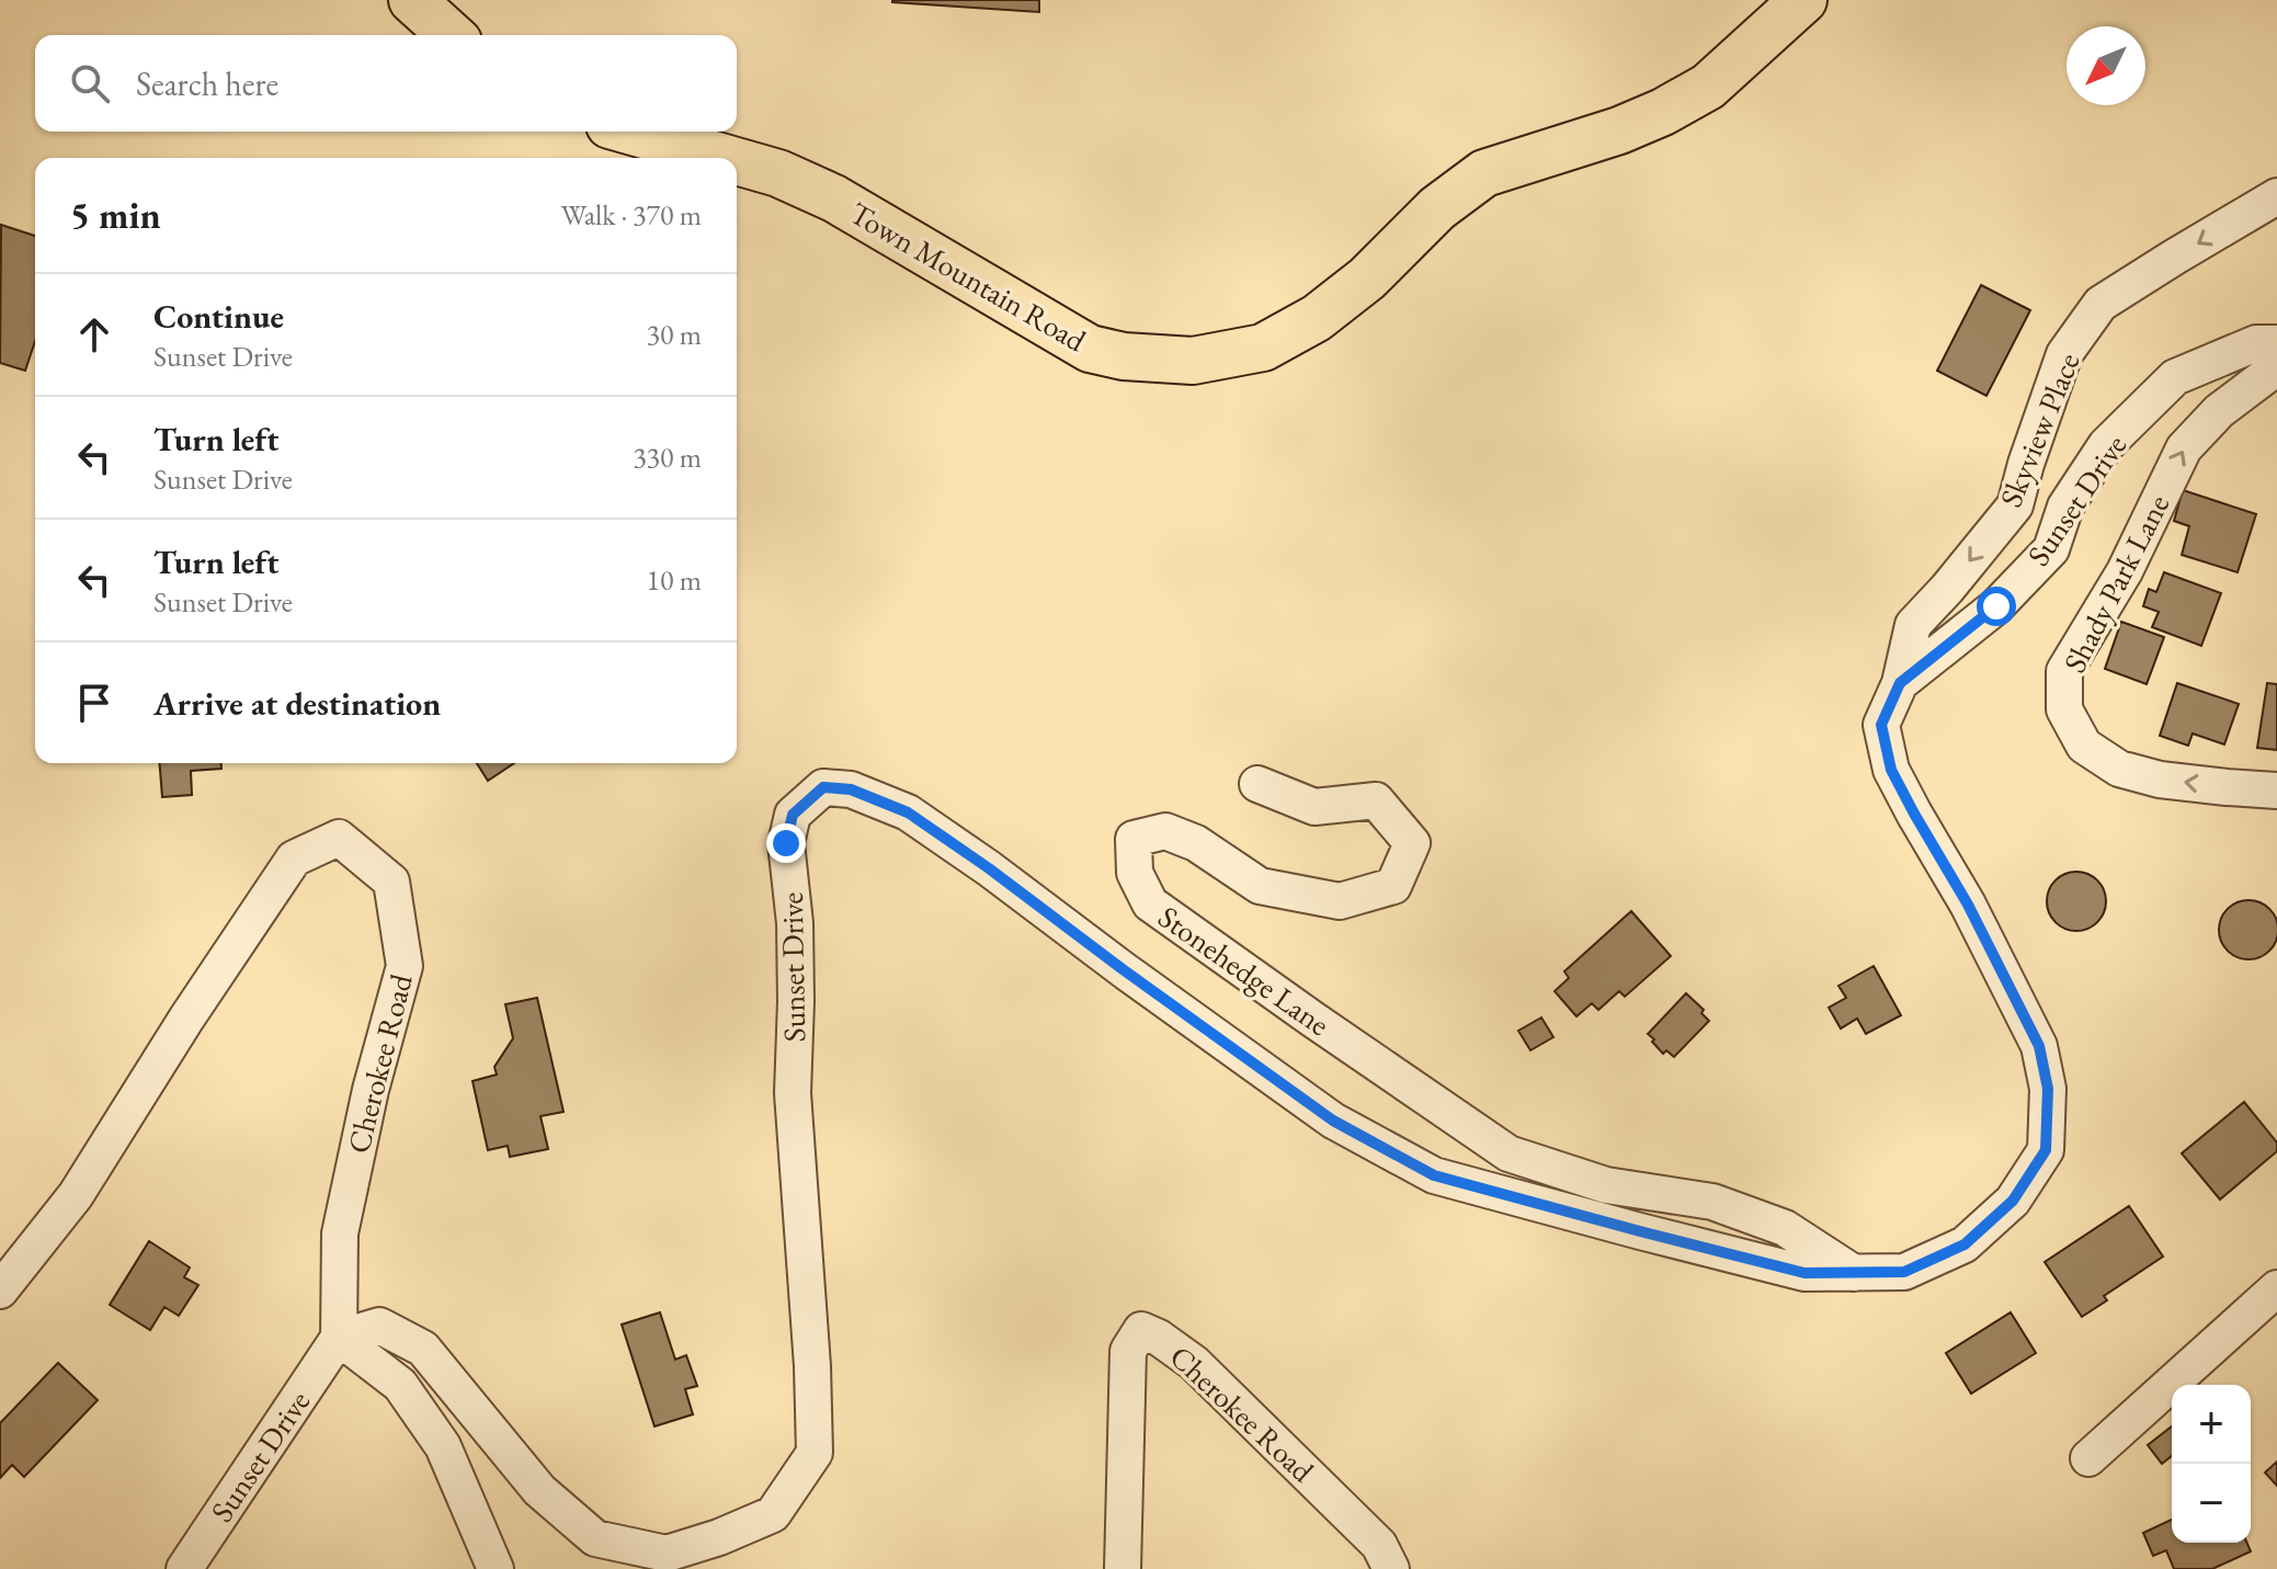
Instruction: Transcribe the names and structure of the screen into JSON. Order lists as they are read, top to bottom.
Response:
{
  "streets": {
    "main road": ["Town Mountain Road"],
    "street": [
      "Skyview Place",
      "Sunset Drive",
      "Shady Park Lane",
      "Stonehedge Lane",
      "Cherokee Road"
    ]
  },
  "crossings": [
    ["Skyview Place", "Sunset Drive"],
    ["Sunset Drive", "Stonehedge Lane"],
    ["Sunset Drive", "Cherokee Road"]
  ],
  "one_way": ["Skyview Place"],
  "north": "bottom left",
  "page": {
    "search": "Search here",
    "heading": ["5 min", "Walk · 370 m"],
    "list": [
      ["Continue", "Sunset Drive", "30 m"],
      ["Turn left", "Sunset Drive", "330 m"],
      ["Turn left", "Sunset Drive", "10 m"],
      "Arrive at destination"
    ],
    "map_buttons": ["+", "−"]
  }
}
